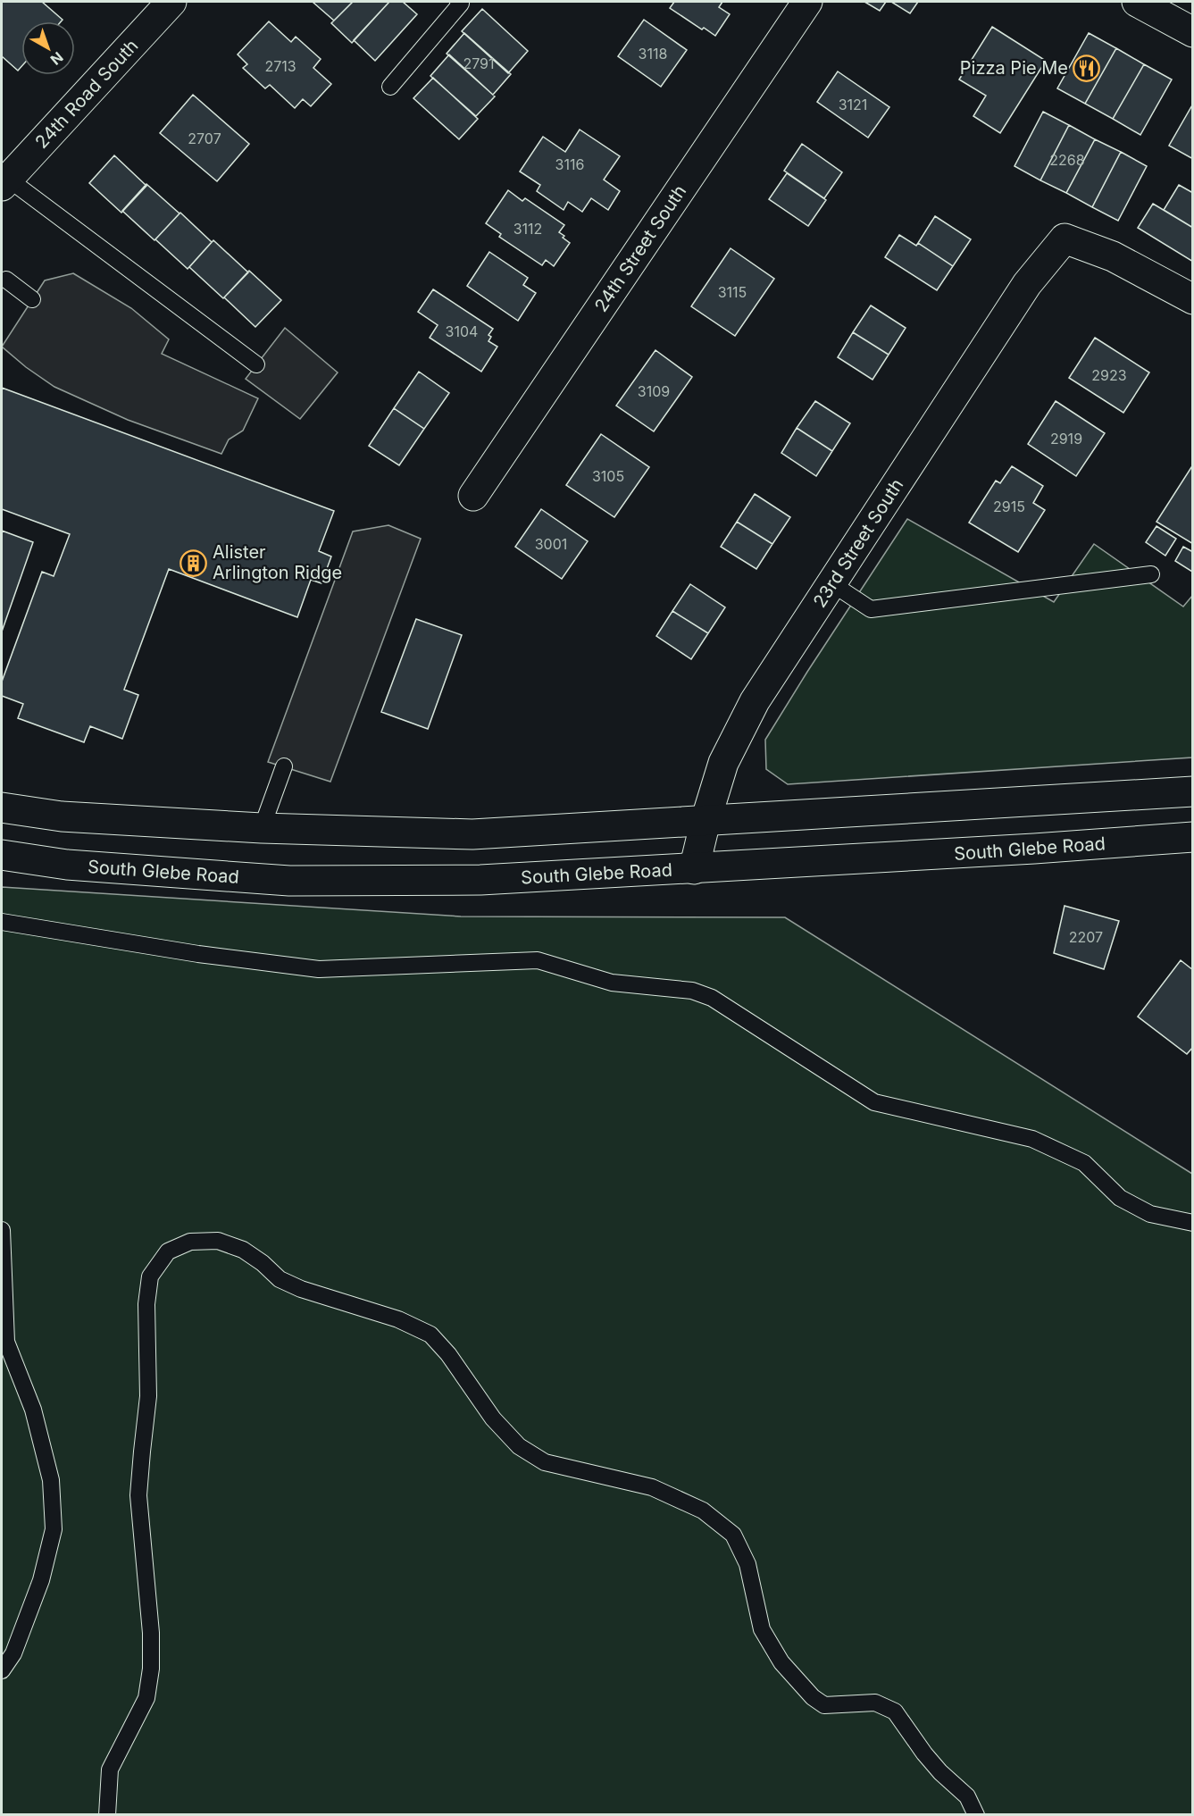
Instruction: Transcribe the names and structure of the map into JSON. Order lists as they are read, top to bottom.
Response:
{
  "streets": {
    "main road": [
      "24th Road South",
      "24th Street South",
      "23rd Street South",
      "South Glebe Road"
    ]
  },
  "crossings": [
    ["23rd Street South", "South Glebe Road"]
  ],
  "places": {
    "restaurant": ["Pizza Pie Me"],
    "building": ["Alister Arlington Ridge"]
  },
  "house_numbers": [
    "3118",
    "2791",
    "2713",
    "3121",
    "2707",
    "2268",
    "3116",
    "3112",
    "3115",
    "3104",
    "2923",
    "3109",
    "2919",
    "3105",
    "2915",
    "3001",
    "2207"
  ],
  "north": "bottom right"
}
